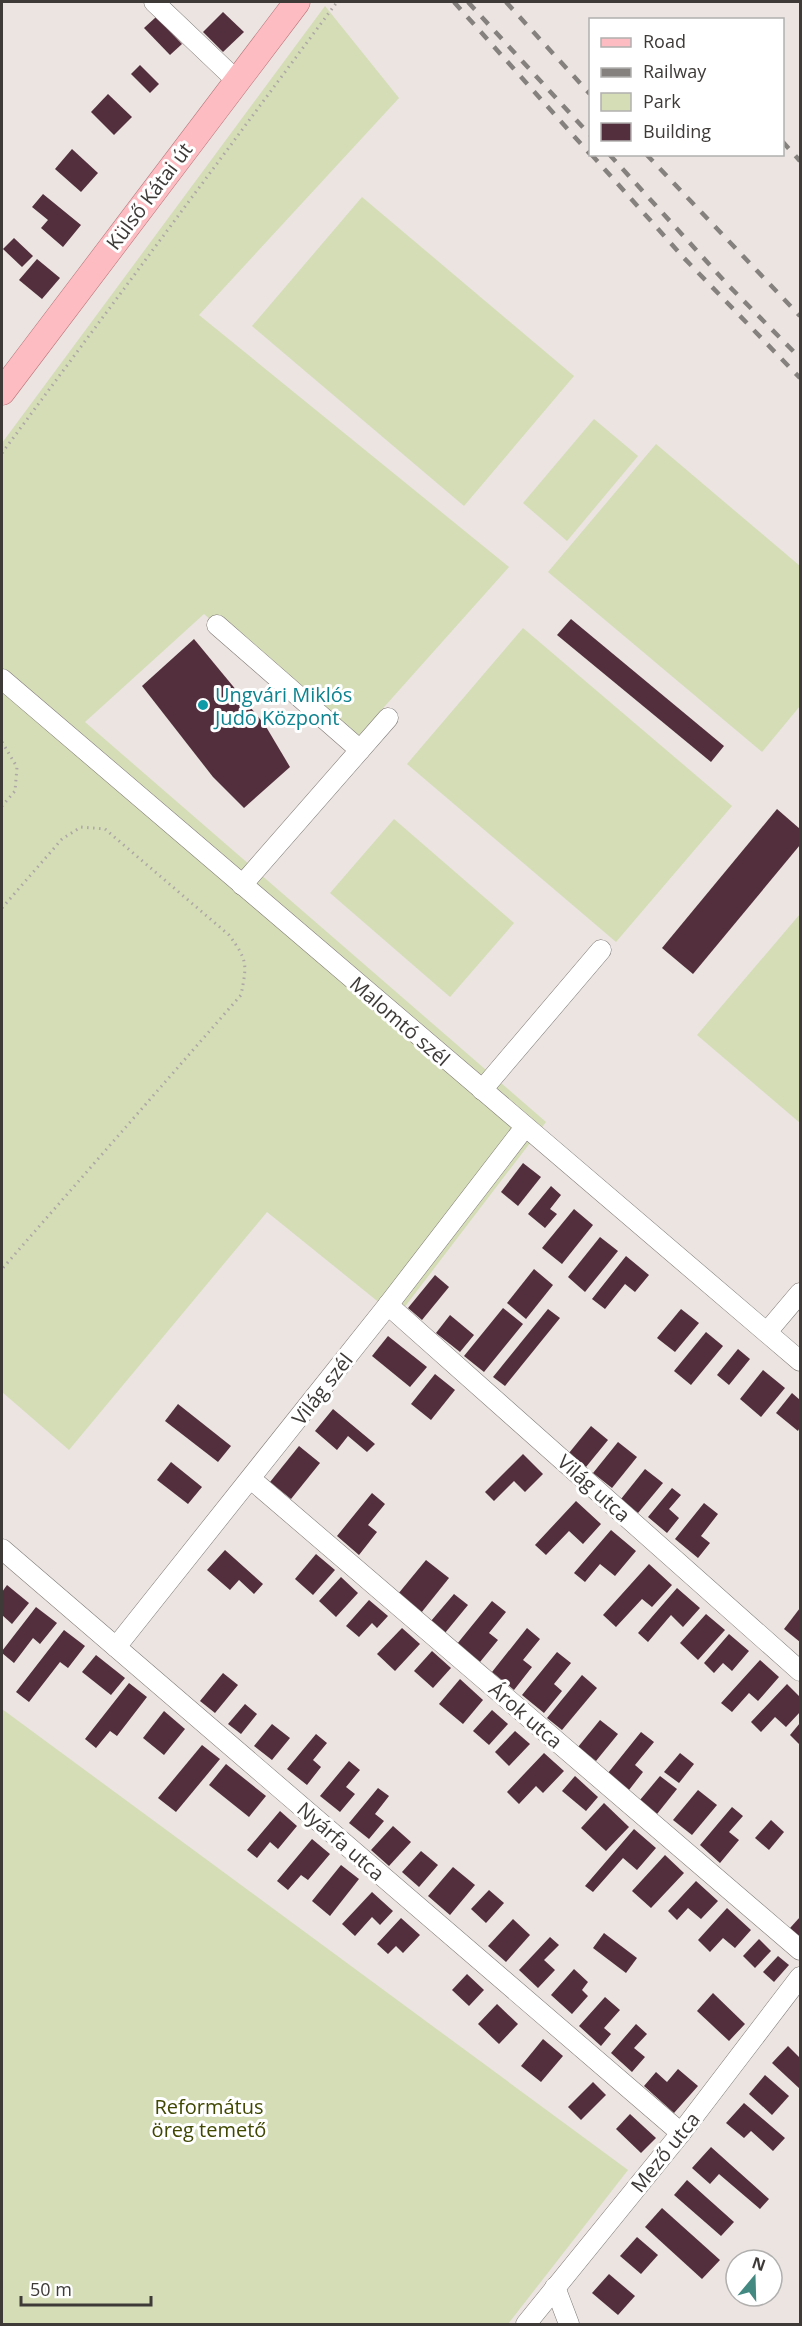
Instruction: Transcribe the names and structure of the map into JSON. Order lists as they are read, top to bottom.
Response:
{
  "streets": {
    "main road": ["Külső Kátai út"],
    "street": [
      "Malomtó szél",
      "Világ szél",
      "Világ utca",
      "Árok utca",
      "Nyárfa utca",
      "Mező utca"
    ]
  },
  "crossings": [
    ["Malomtó szél", "Világ szél"],
    ["Világ szél", "Világ utca"],
    ["Világ szél", "Árok utca"],
    ["Világ szél", "Nyárfa utca"],
    ["Nyárfa utca", "Mező utca"]
  ],
  "parks": ["Református öreg temető"],
  "places": ["Ungvári Miklós Judo Központ"],
  "legend": [
    "Road",
    "Railway",
    "Park",
    "Building"
  ],
  "scale_bar": "50 m",
  "north": "top"
}
